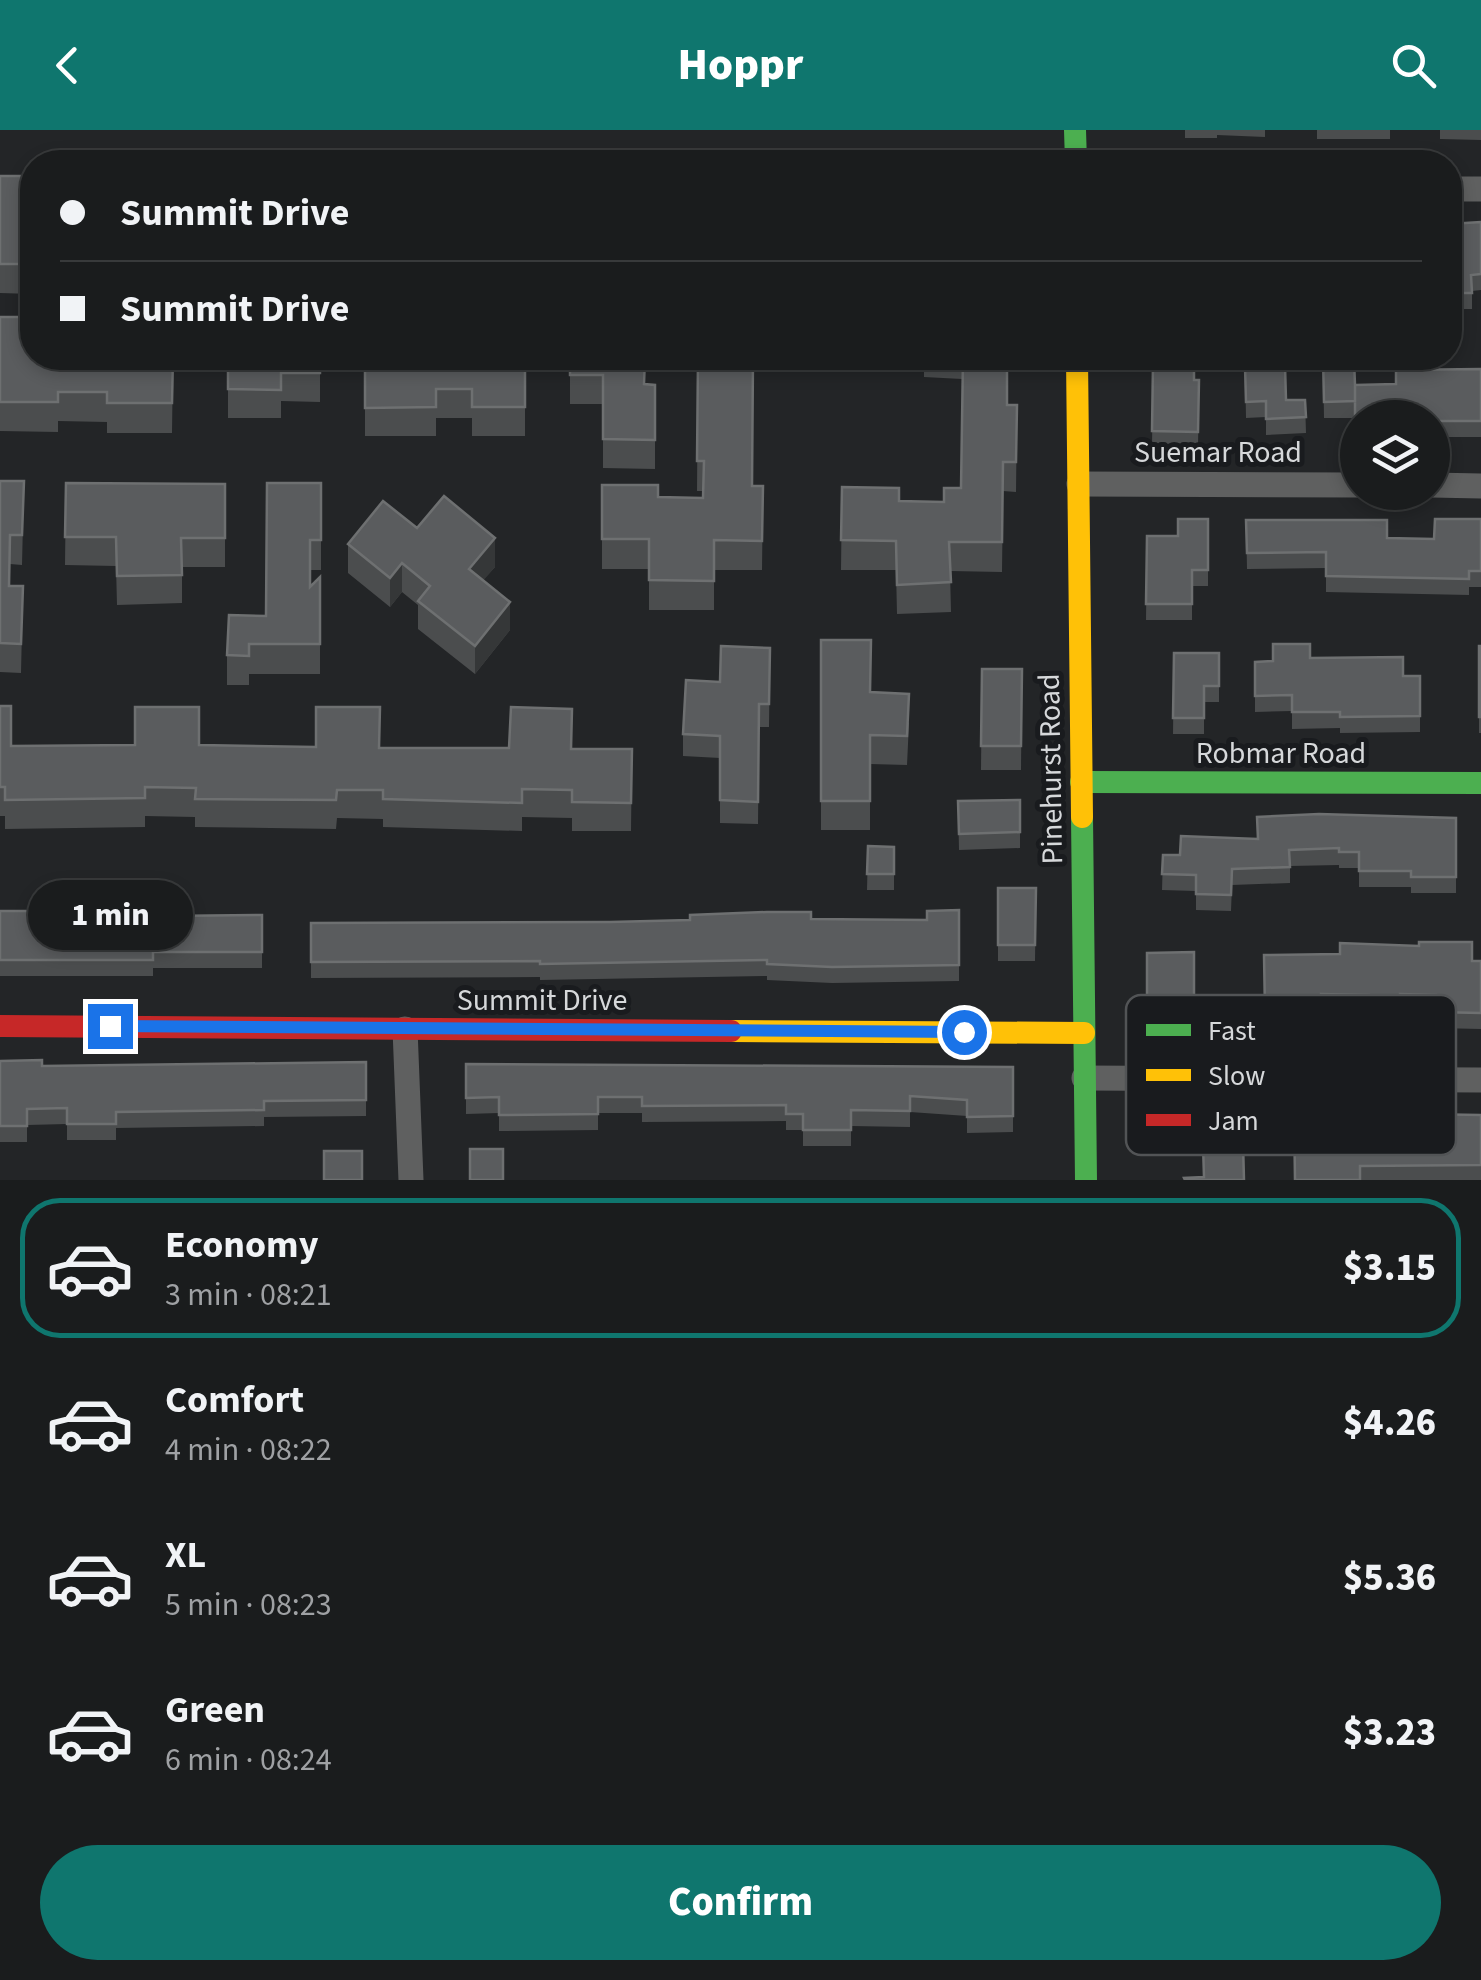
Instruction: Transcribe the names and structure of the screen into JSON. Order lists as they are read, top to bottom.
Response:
{
  "streets": {
    "street": [
      "Suemar Road",
      "Robmar Road",
      "Pinehurst Road",
      "Summit Drive"
    ]
  },
  "crossings": [
    ["Suemar Road", "Pinehurst Road"],
    ["Robmar Road", "Pinehurst Road"],
    ["Pinehurst Road", "Summit Drive"]
  ],
  "legend": ["Fast", "Slow", "Jam"],
  "page": {
    "header": "Hoppr",
    "banner": ["Summit Drive", "Summit Drive"],
    "bubble": "1 min",
    "list": [
      {
        "name": "Economy",
        "note": "3 min · 08:21",
        "value": "$3.15"
      },
      {
        "name": "Comfort",
        "note": "4 min · 08:22",
        "value": "$4.26"
      },
      {
        "name": "XL",
        "note": "5 min · 08:23",
        "value": "$5.36"
      },
      {
        "name": "Green",
        "note": "6 min · 08:24",
        "value": "$3.23"
      }
    ],
    "buttons": "Confirm"
  }
}
